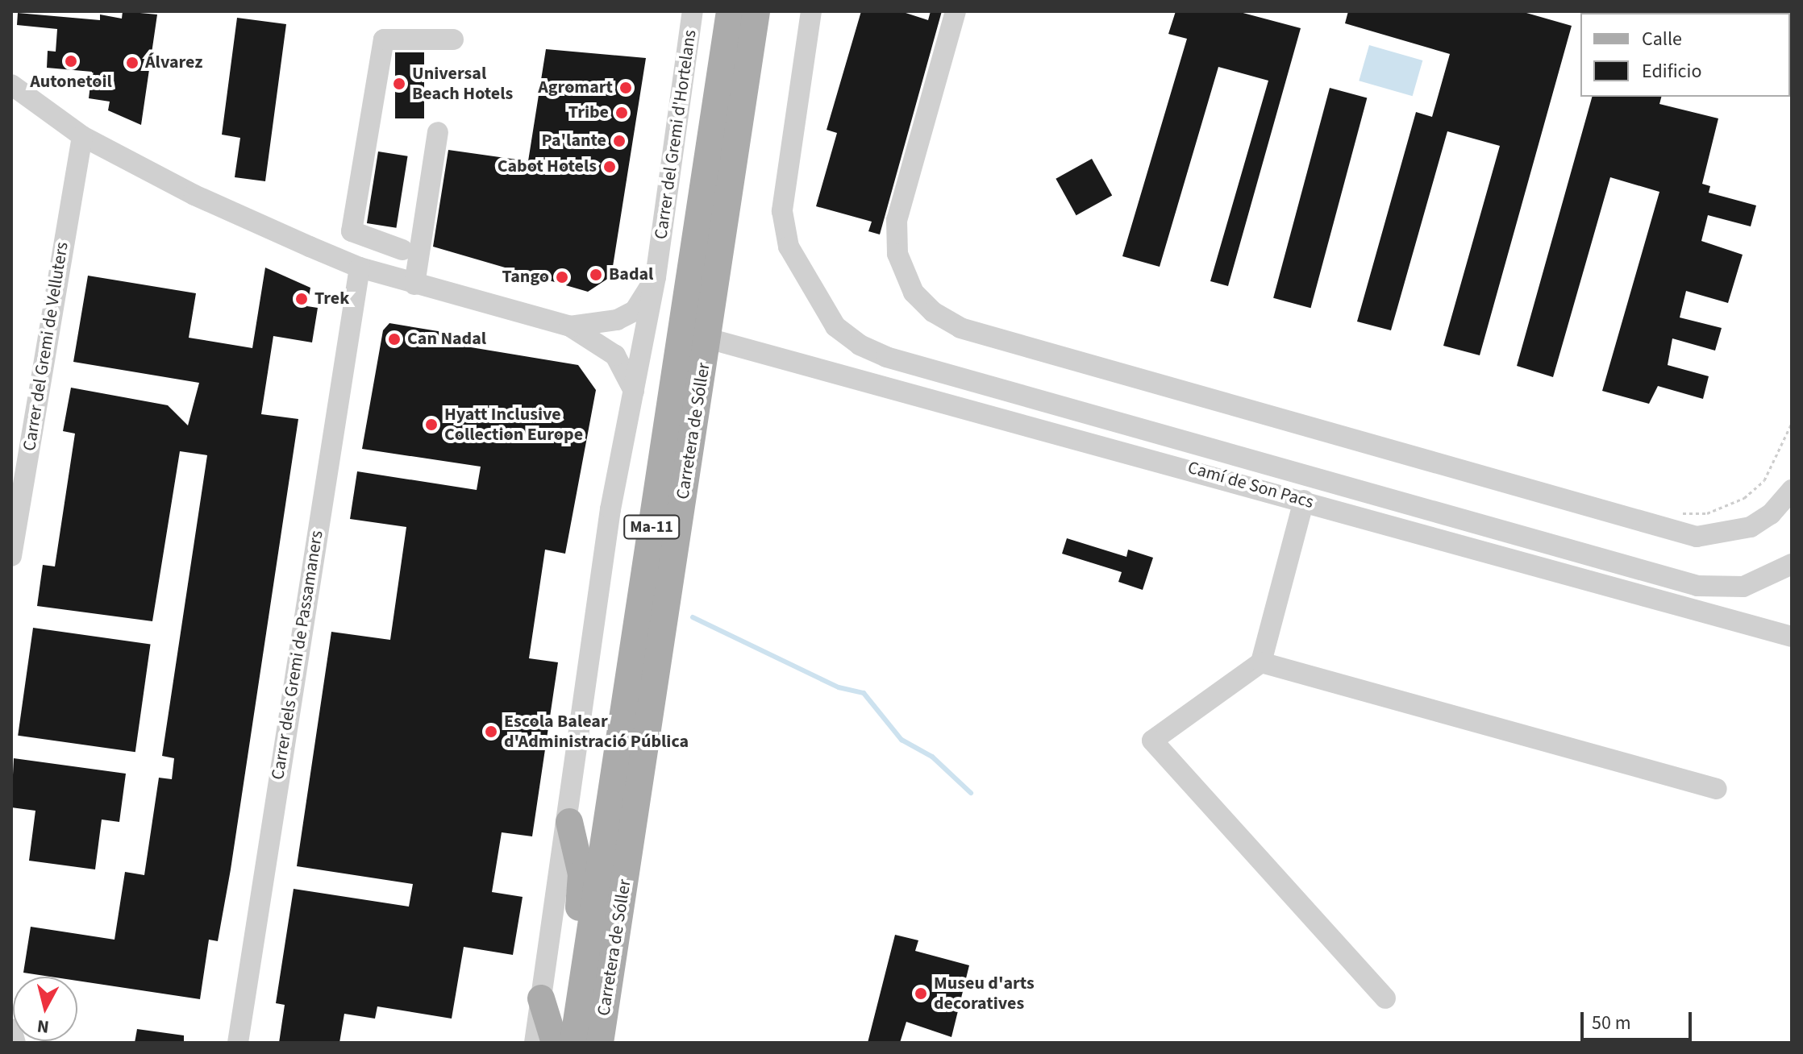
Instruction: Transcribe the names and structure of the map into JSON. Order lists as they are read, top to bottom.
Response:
{
  "streets": {
    "main road": ["Carretera de Sóller", "Ma-11"],
    "street": [
      "Carrer del Gremi d'Hortelans",
      "Carrer del Gremi de Velluters",
      "Camí de Son Pacs",
      "Carrer dels Gremi de Passamaners"
    ]
  },
  "crossings": [
    ["Carretera de Sóller", "Camí de Son Pacs"]
  ],
  "places": [
    "Autonetoil",
    "Álvarez",
    "Universal Beach Hotels",
    "Agromart",
    "Tribe",
    "Pa'lante",
    "Cabot Hotels",
    "Badal",
    "Tango",
    "Trek",
    "Can Nadal",
    "Hyatt Inclusive Collection Europe",
    "Escola Balear d'Administració Pública",
    "Museu d'arts decoratives"
  ],
  "legend": ["Calle", "Edificio"],
  "scale_bar": "50 m",
  "north": "bottom"
}
